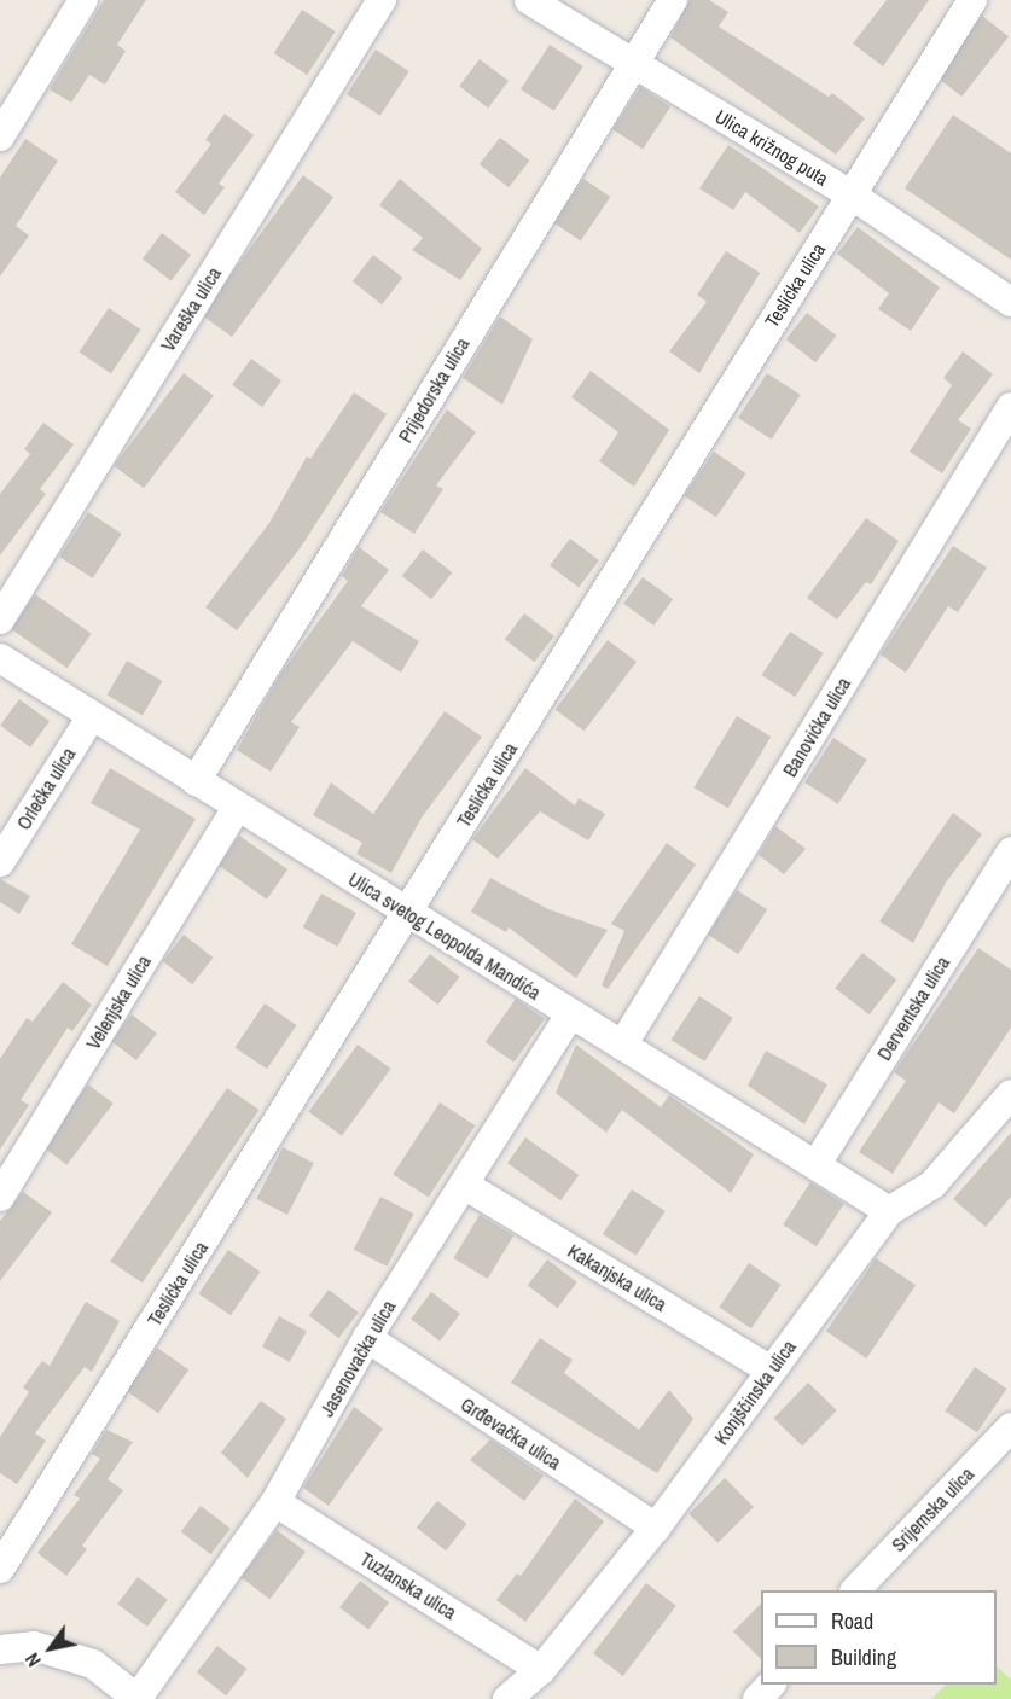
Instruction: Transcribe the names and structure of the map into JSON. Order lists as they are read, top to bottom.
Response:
{
  "streets": {
    "street": [
      "Ulica križnog puta",
      "Teslićka ulica",
      "Vareška ulica",
      "Prijedorska ulica",
      "Banovićka ulica",
      "Orlečka ulica",
      "Ulica svetog Leopolda Mandića",
      "Velenjska ulica",
      "Derventska ulica",
      "Kakanjska ulica",
      "Jasenovačka ulica",
      "Konjščinska ulica",
      "Grđevačka ulica",
      "Srijemska ulica",
      "Tuzlanska ulica"
    ]
  },
  "crossings": [
    ["Ulica križnog puta", "Teslićka ulica"],
    ["Ulica križnog puta", "Prijedorska ulica"],
    ["Teslićka ulica", "Ulica svetog Leopolda Mandića"],
    ["Prijedorska ulica", "Ulica svetog Leopolda Mandića"],
    ["Banovićka ulica", "Ulica svetog Leopolda Mandića"],
    ["Orlečka ulica", "Ulica svetog Leopolda Mandića"],
    ["Ulica svetog Leopolda Mandića", "Velenjska ulica"],
    ["Ulica svetog Leopolda Mandića", "Derventska ulica"],
    ["Ulica svetog Leopolda Mandića", "Jasenovačka ulica"],
    ["Ulica svetog Leopolda Mandića", "Konjščinska ulica"],
    ["Kakanjska ulica", "Jasenovačka ulica"],
    ["Kakanjska ulica", "Konjščinska ulica"],
    ["Jasenovačka ulica", "Grđevačka ulica"],
    ["Jasenovačka ulica", "Tuzlanska ulica"],
    ["Konjščinska ulica", "Grđevačka ulica"],
    ["Konjščinska ulica", "Tuzlanska ulica"]
  ],
  "legend": ["Road", "Building"],
  "north": "bottom left"
}
